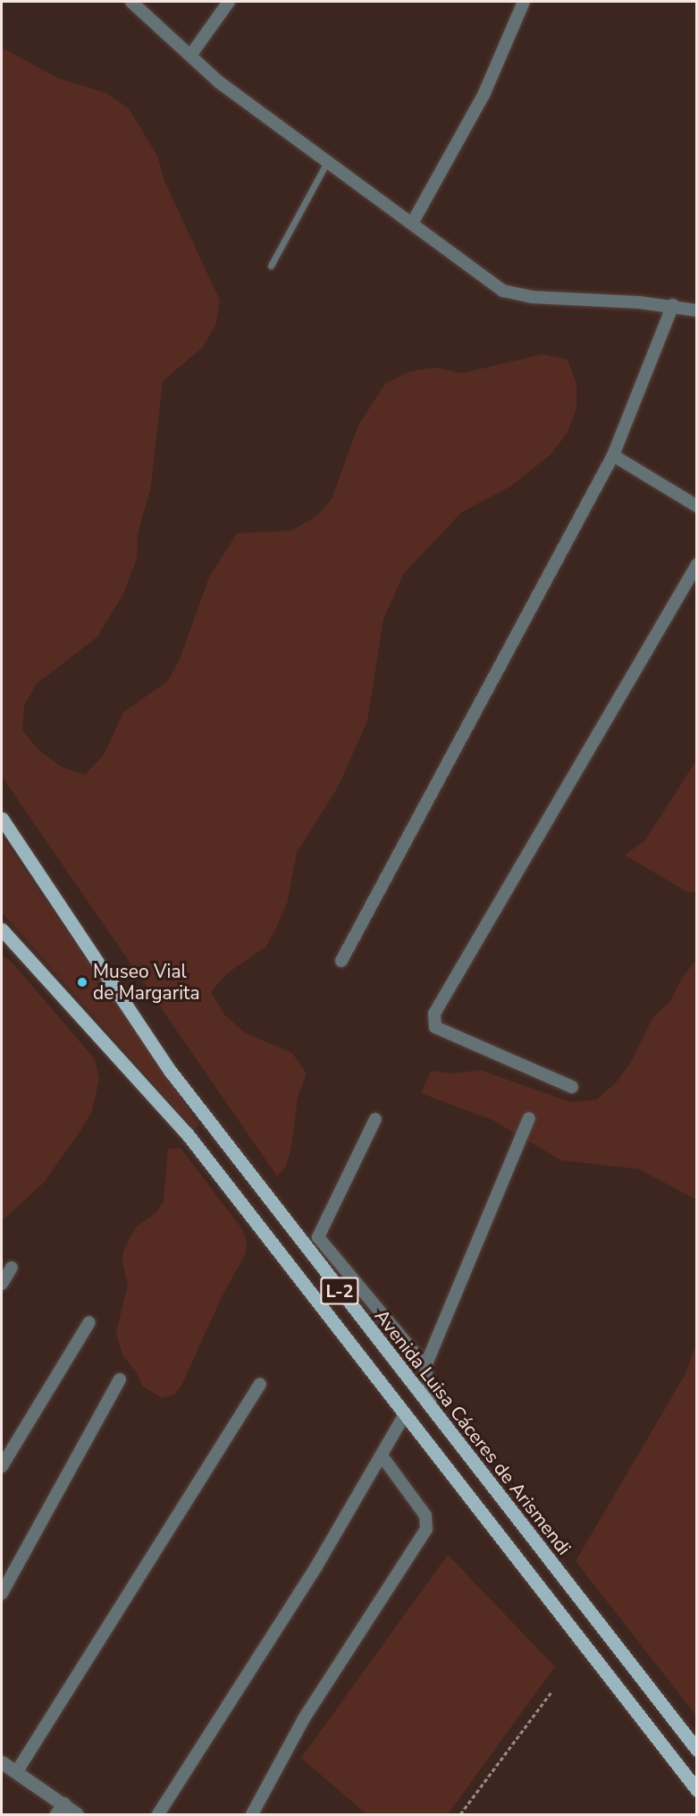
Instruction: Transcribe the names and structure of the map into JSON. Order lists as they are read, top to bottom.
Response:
{
  "streets": {
    "main road": ["L-2", "Avenida Luisa Cáceres de Arismendi"]
  },
  "places": ["Museo Vial de Margarita"]
}
